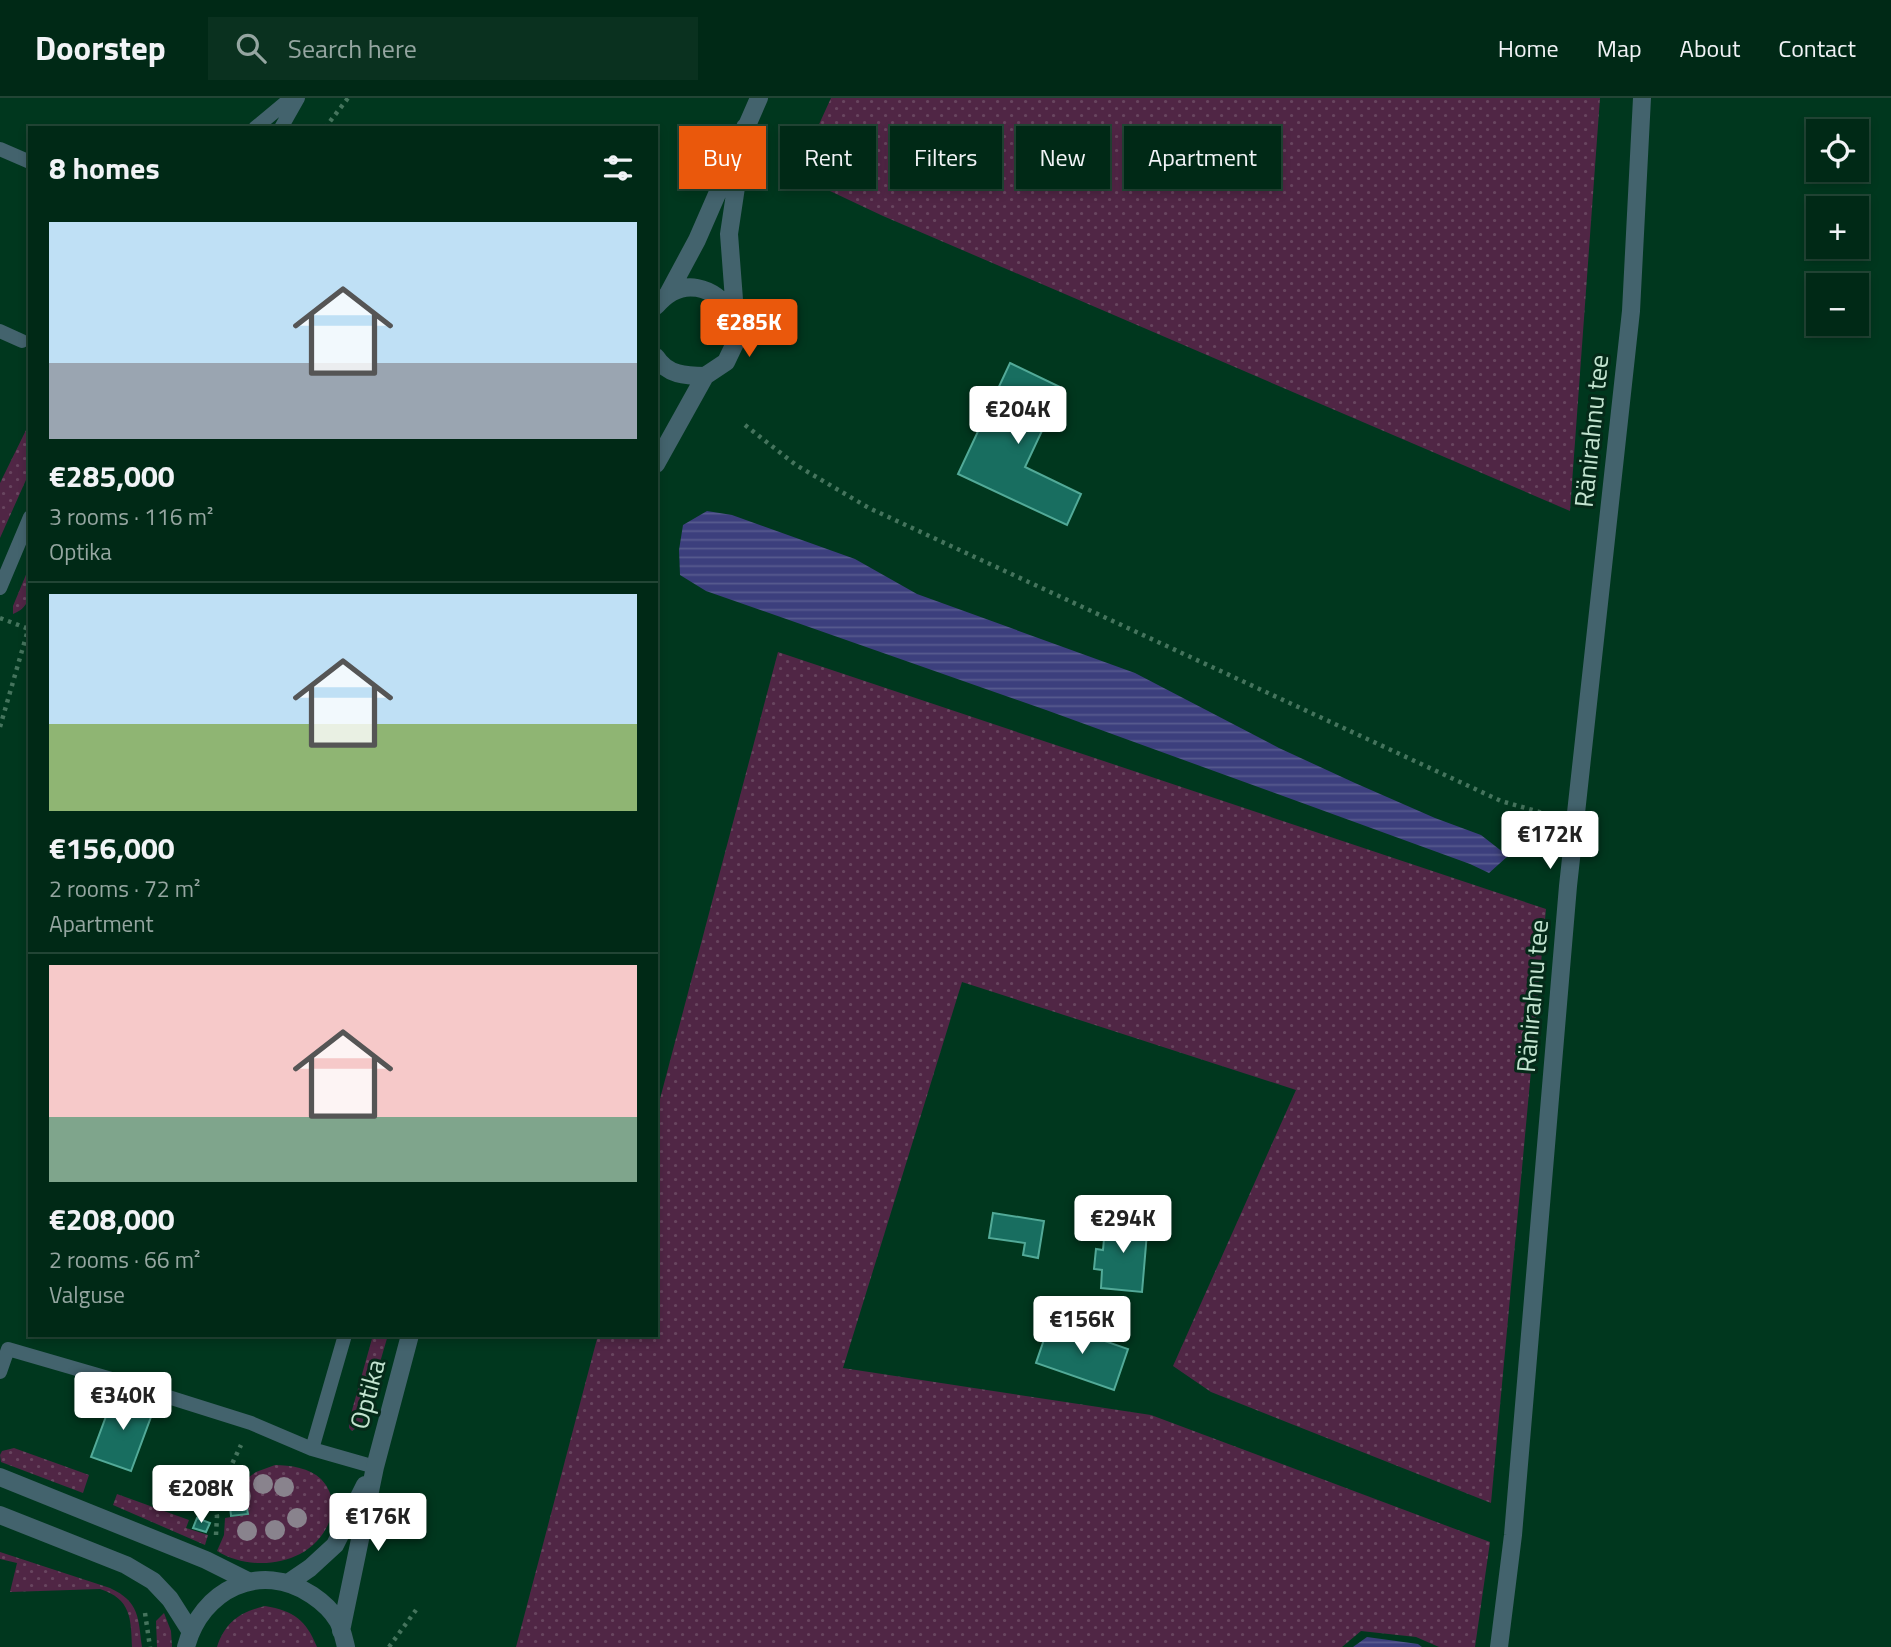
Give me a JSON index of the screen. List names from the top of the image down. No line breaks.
{"streets":{"street":["Ränirahnu tee","Optika"]},"page":{"header":"Doorstep","search":"Search here","nav":["Home","Map","About","Contact"],"map_buttons":["+","−"],"chip":["Buy","Rent","Filters","New","Apartment"],"heading":"8 homes","list":[{"name":"€285,000","note":"3 rooms · 116 m² · Optika"},{"name":"€156,000","note":"2 rooms · 72 m² · Apartment"},{"name":"€208,000","note":"2 rooms · 66 m² · Valguse"}],"price":["€285K","€204K","€172K","€294K","€156K","€340K","€208K","€176K"]}}
